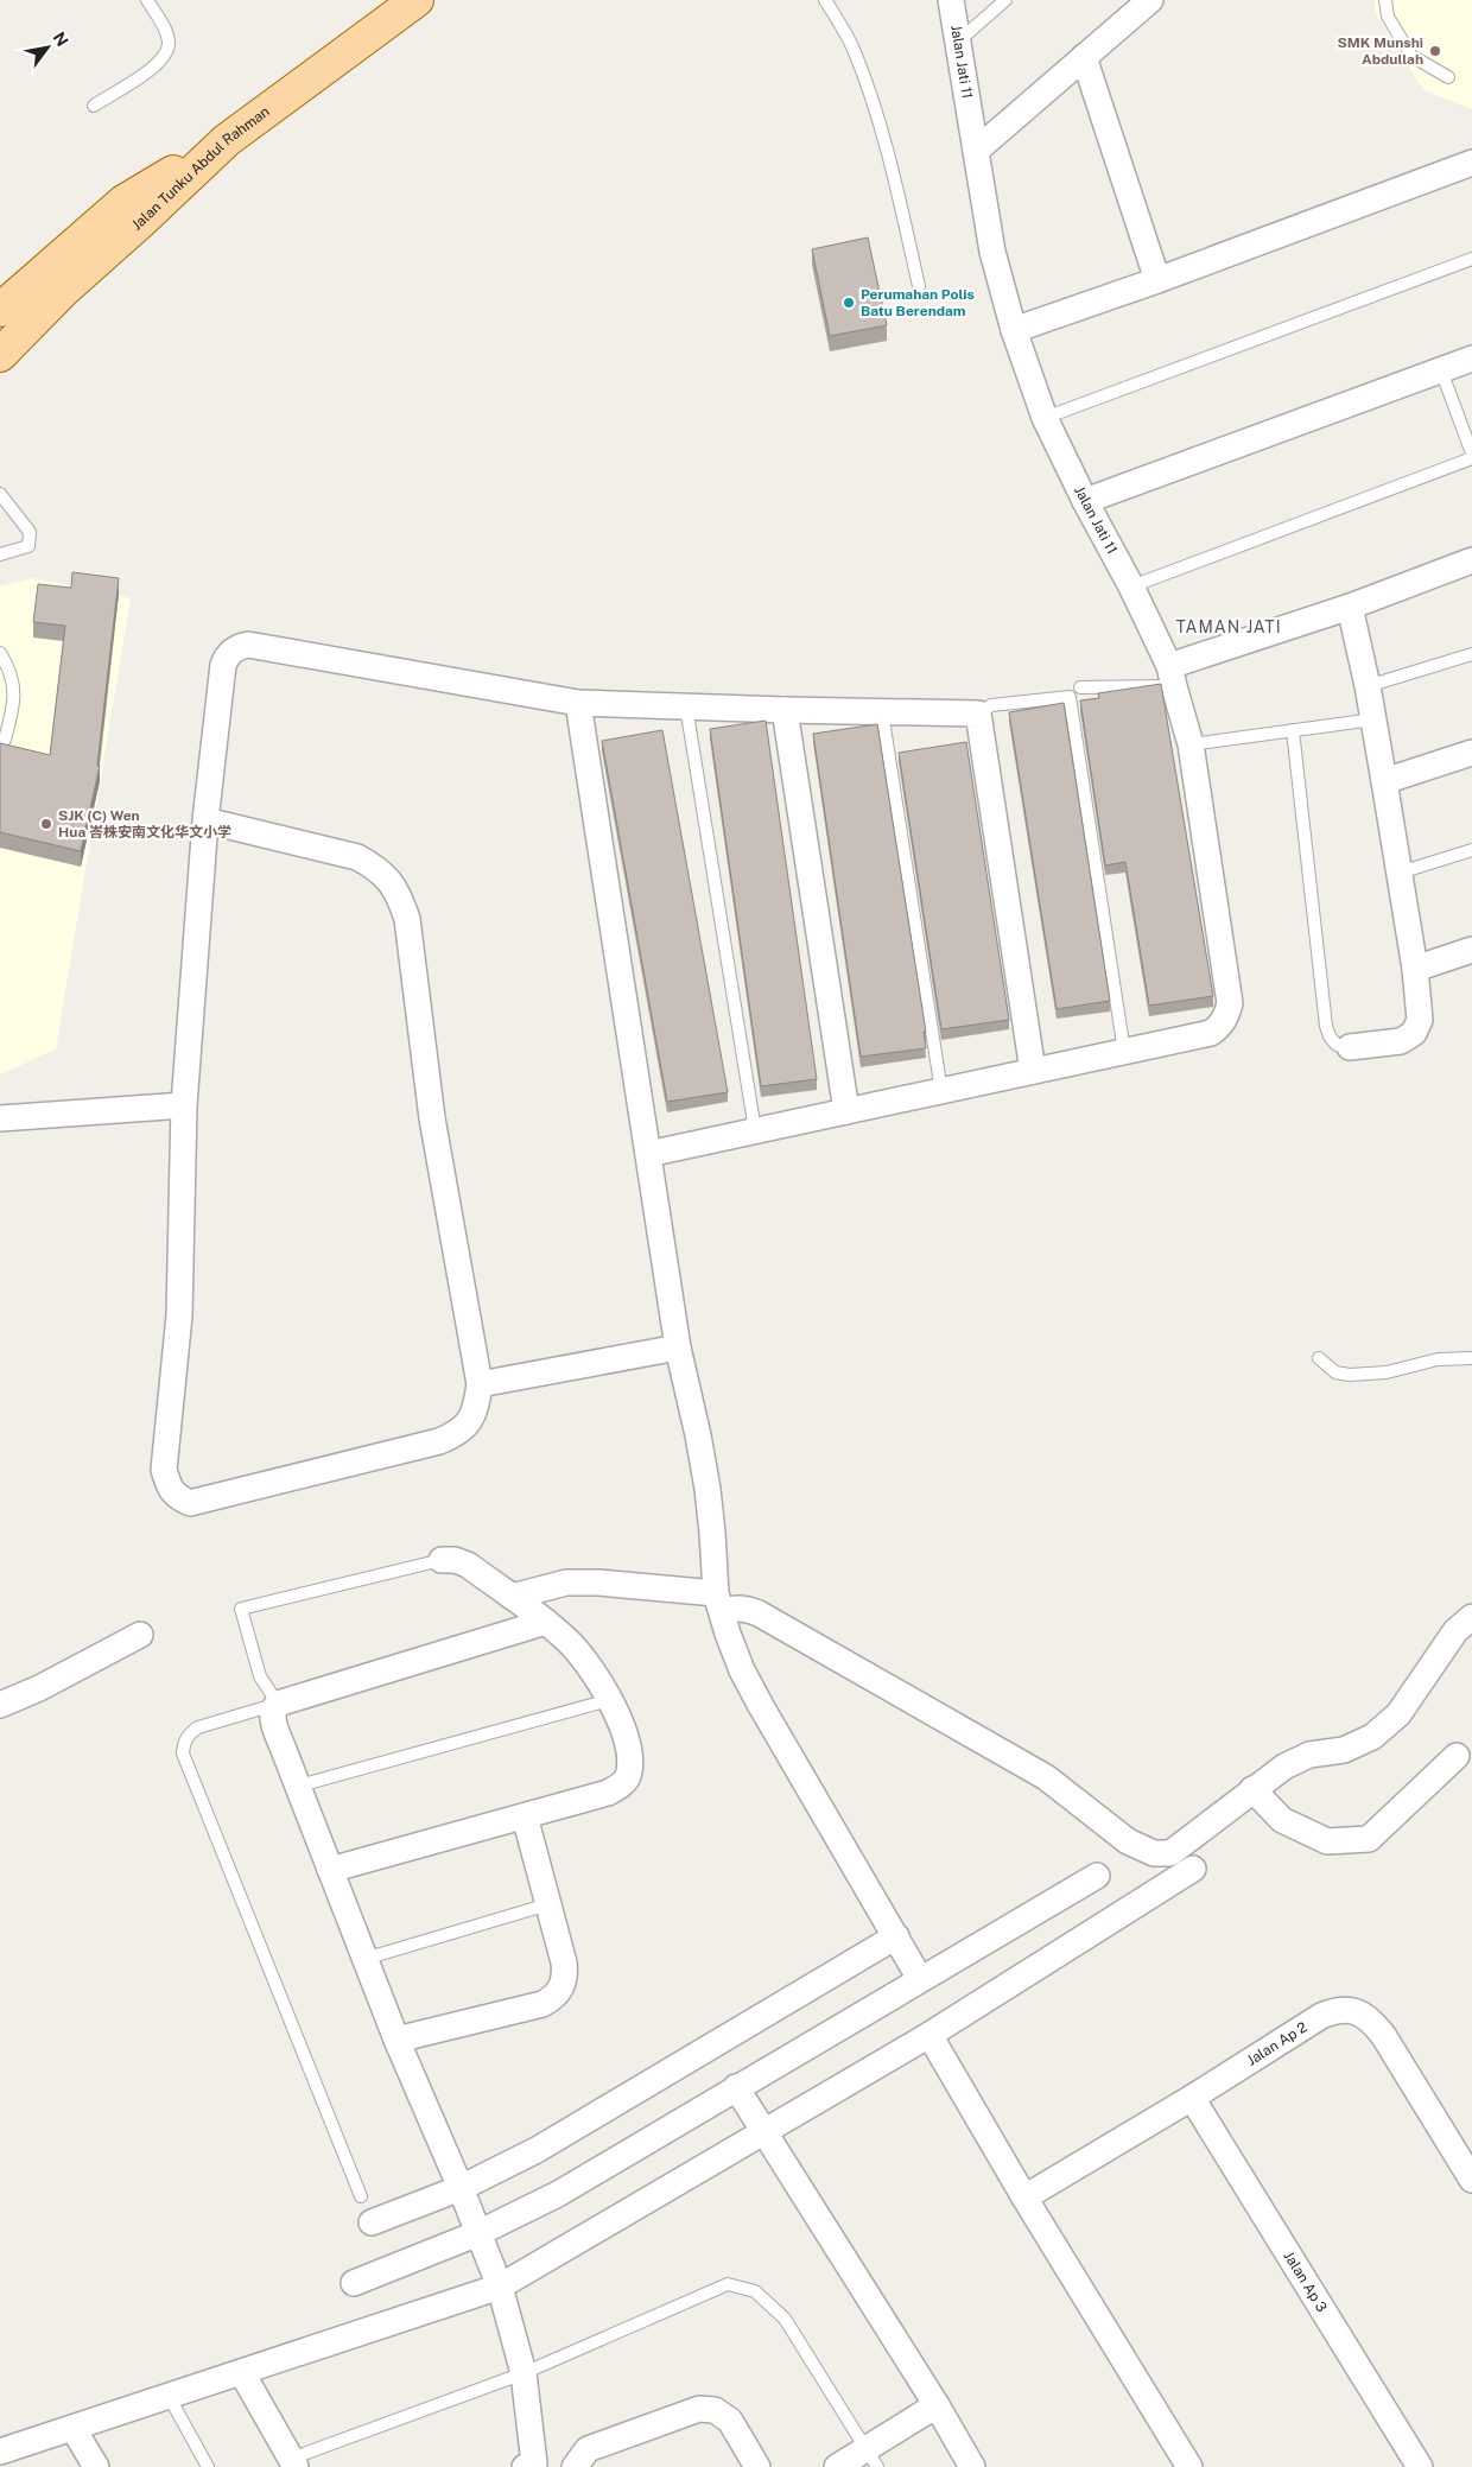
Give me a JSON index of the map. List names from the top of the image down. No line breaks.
{"streets":{"main road":["Jalan Tunku Abdul Rahman"],"street":["Jalan Jati 11","Jalan Ap 2","Jalan Ap 3"]},"crossings":[["Jalan Ap 2","Jalan Ap 3"]],"districts":["TAMAN JATI"],"places":["SMK Munshi Abdullah","Perumahan Polis Batu Berendam","SJK (C) Wen Hua 峇株安南文化华文小学"],"north":"top right"}
